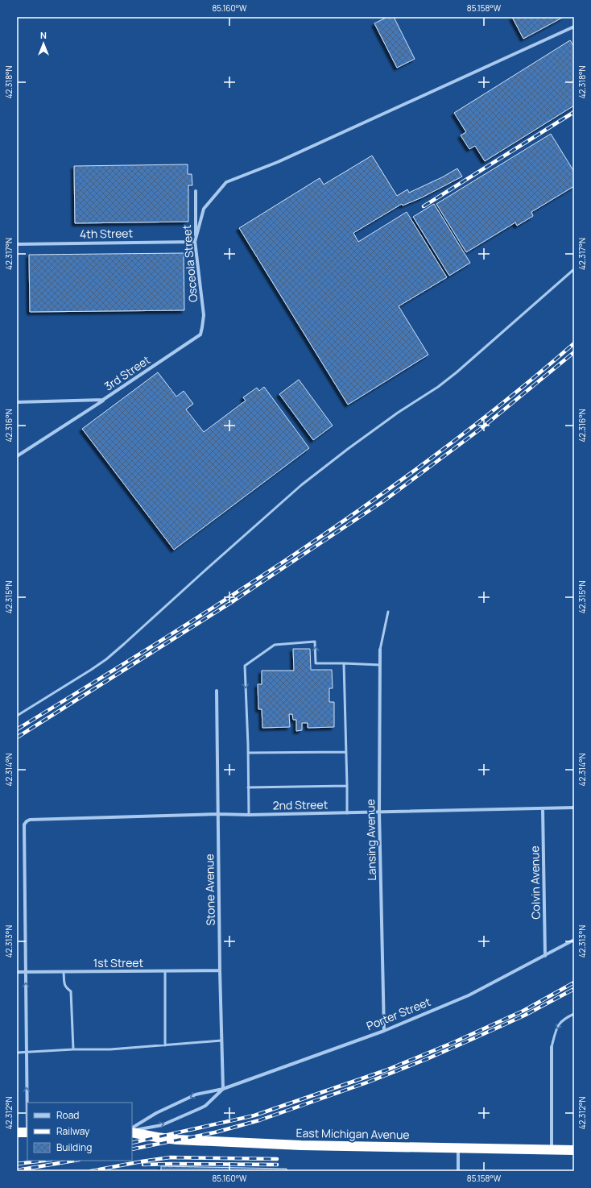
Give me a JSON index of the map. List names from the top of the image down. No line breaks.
{"streets":{"highway":["East Michigan Avenue"],"street":["4th Street","Osceola Street","3rd Street","2nd Street","Lansing Avenue","Colvin Avenue","Stone Avenue","1st Street","Porter Street"]},"crossings":[["4th Street","Osceola Street"],["Osceola Street","3rd Street"],["2nd Street","Lansing Avenue"],["2nd Street","Colvin Avenue"],["2nd Street","Stone Avenue"],["2nd Street","1st Street"],["Lansing Avenue","Porter Street"],["Colvin Avenue","Porter Street"],["Stone Avenue","1st Street"],["Stone Avenue","Porter Street"]],"legend":["Road","Railway","Building"],"north":"top","coordinates":["85.160°W","85.158°W","42.318°N","42.317°N","42.316°N","42.315°N","42.314°N","42.313°N","42.312°N"]}
